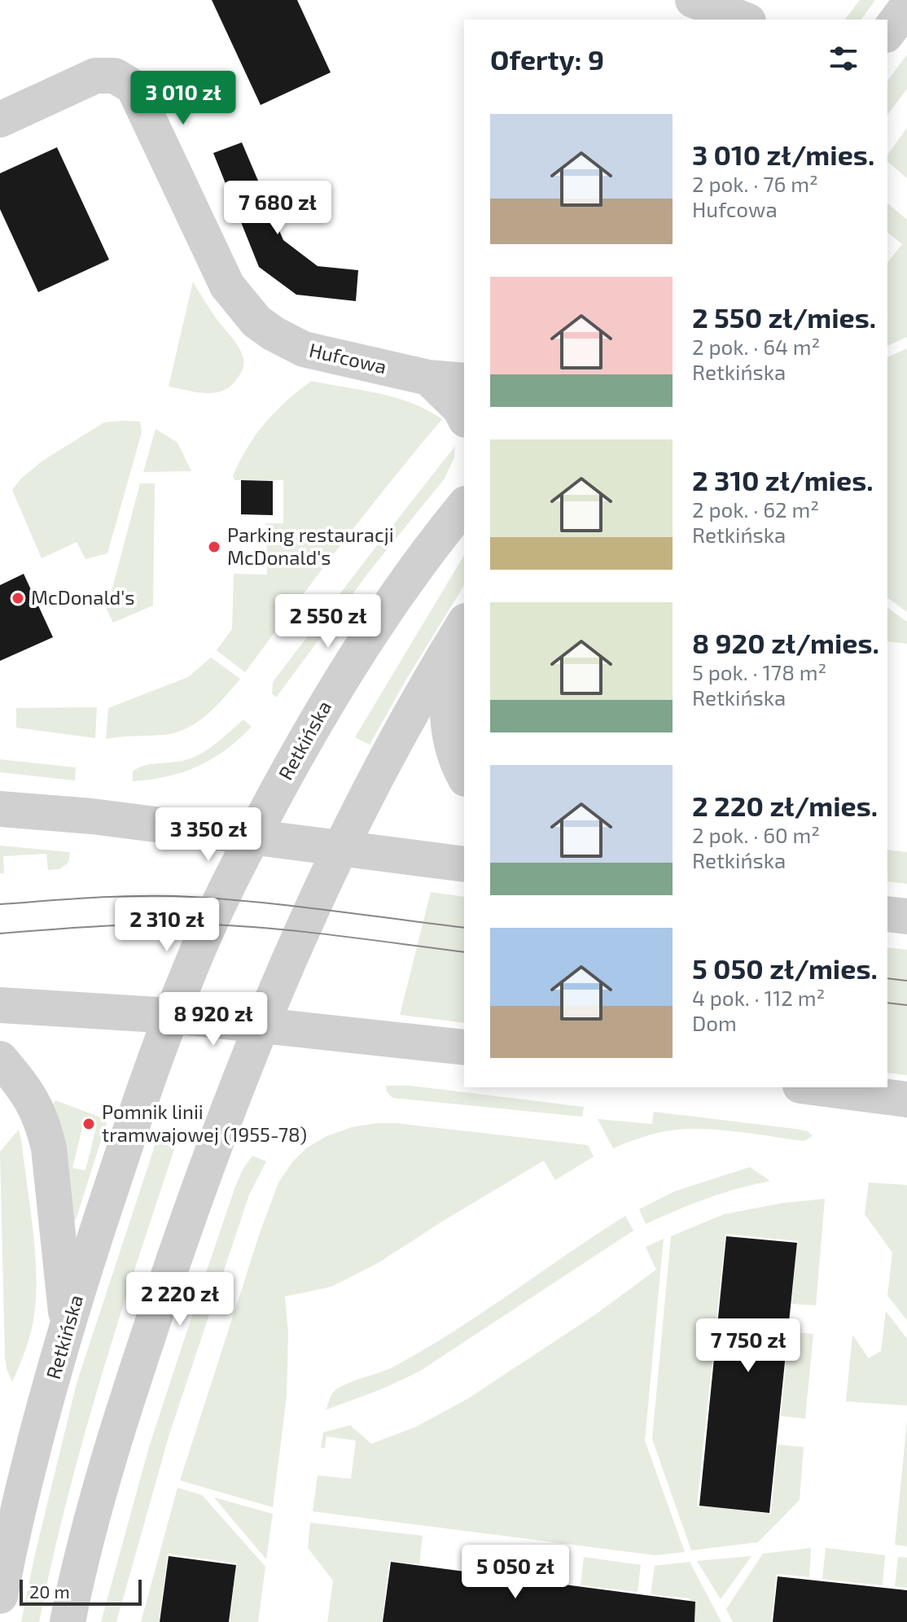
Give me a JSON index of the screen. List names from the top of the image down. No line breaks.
{"streets":{"street":["Hufcowa","Retkińska"]},"places":["Parking restauracji McDonald's","McDonald's","Pomnik linii tramwajowej (1955-78)"],"scale_bar":"20 m","page":{"heading":"Oferty: 9","price":["3 010 zł","7 680 zł","2 550 zł","3 350 zł","2 310 zł","8 920 zł","2 220 zł","7 750 zł","5 050 zł"],"list":[{"name":"3 010 zł/mies.","note":"2 pok. · 76 m² · Hufcowa"},{"name":"2 550 zł/mies.","note":"2 pok. · 64 m² · Retkińska"},{"name":"2 310 zł/mies.","note":"2 pok. · 62 m² · Retkińska"},{"name":"8 920 zł/mies.","note":"5 pok. · 178 m² · Retkińska"},{"name":"2 220 zł/mies.","note":"2 pok. · 60 m² · Retkińska"},{"name":"5 050 zł/mies.","note":"4 pok. · 112 m² · Dom"}],"scale":"20 m"}}
